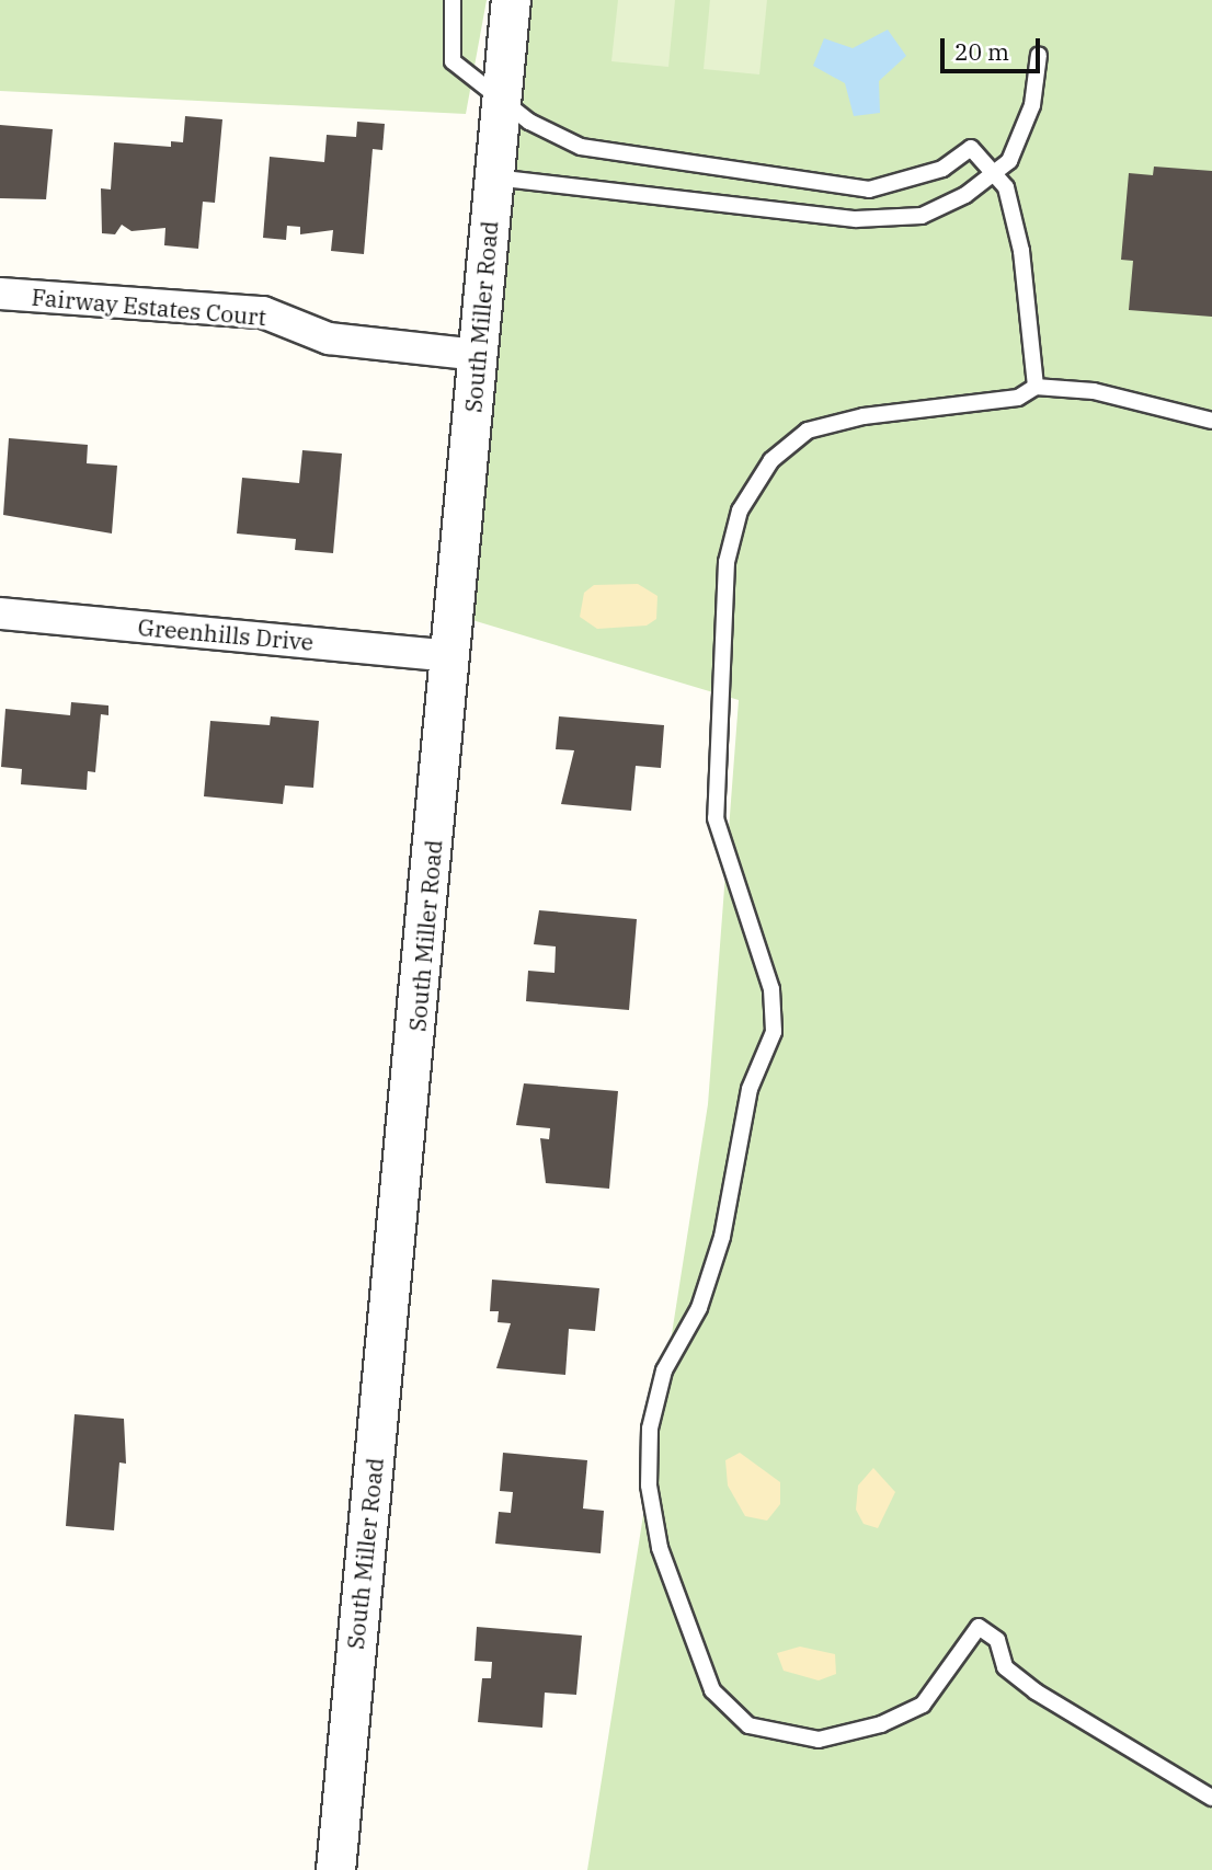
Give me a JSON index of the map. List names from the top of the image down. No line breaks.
{"streets":{"street":["Fairway Estates Court","South Miller Road","Greenhills Drive"]},"crossings":[["Fairway Estates Court","South Miller Road"],["South Miller Road","Greenhills Drive"]],"scale_bar":"20 m"}
